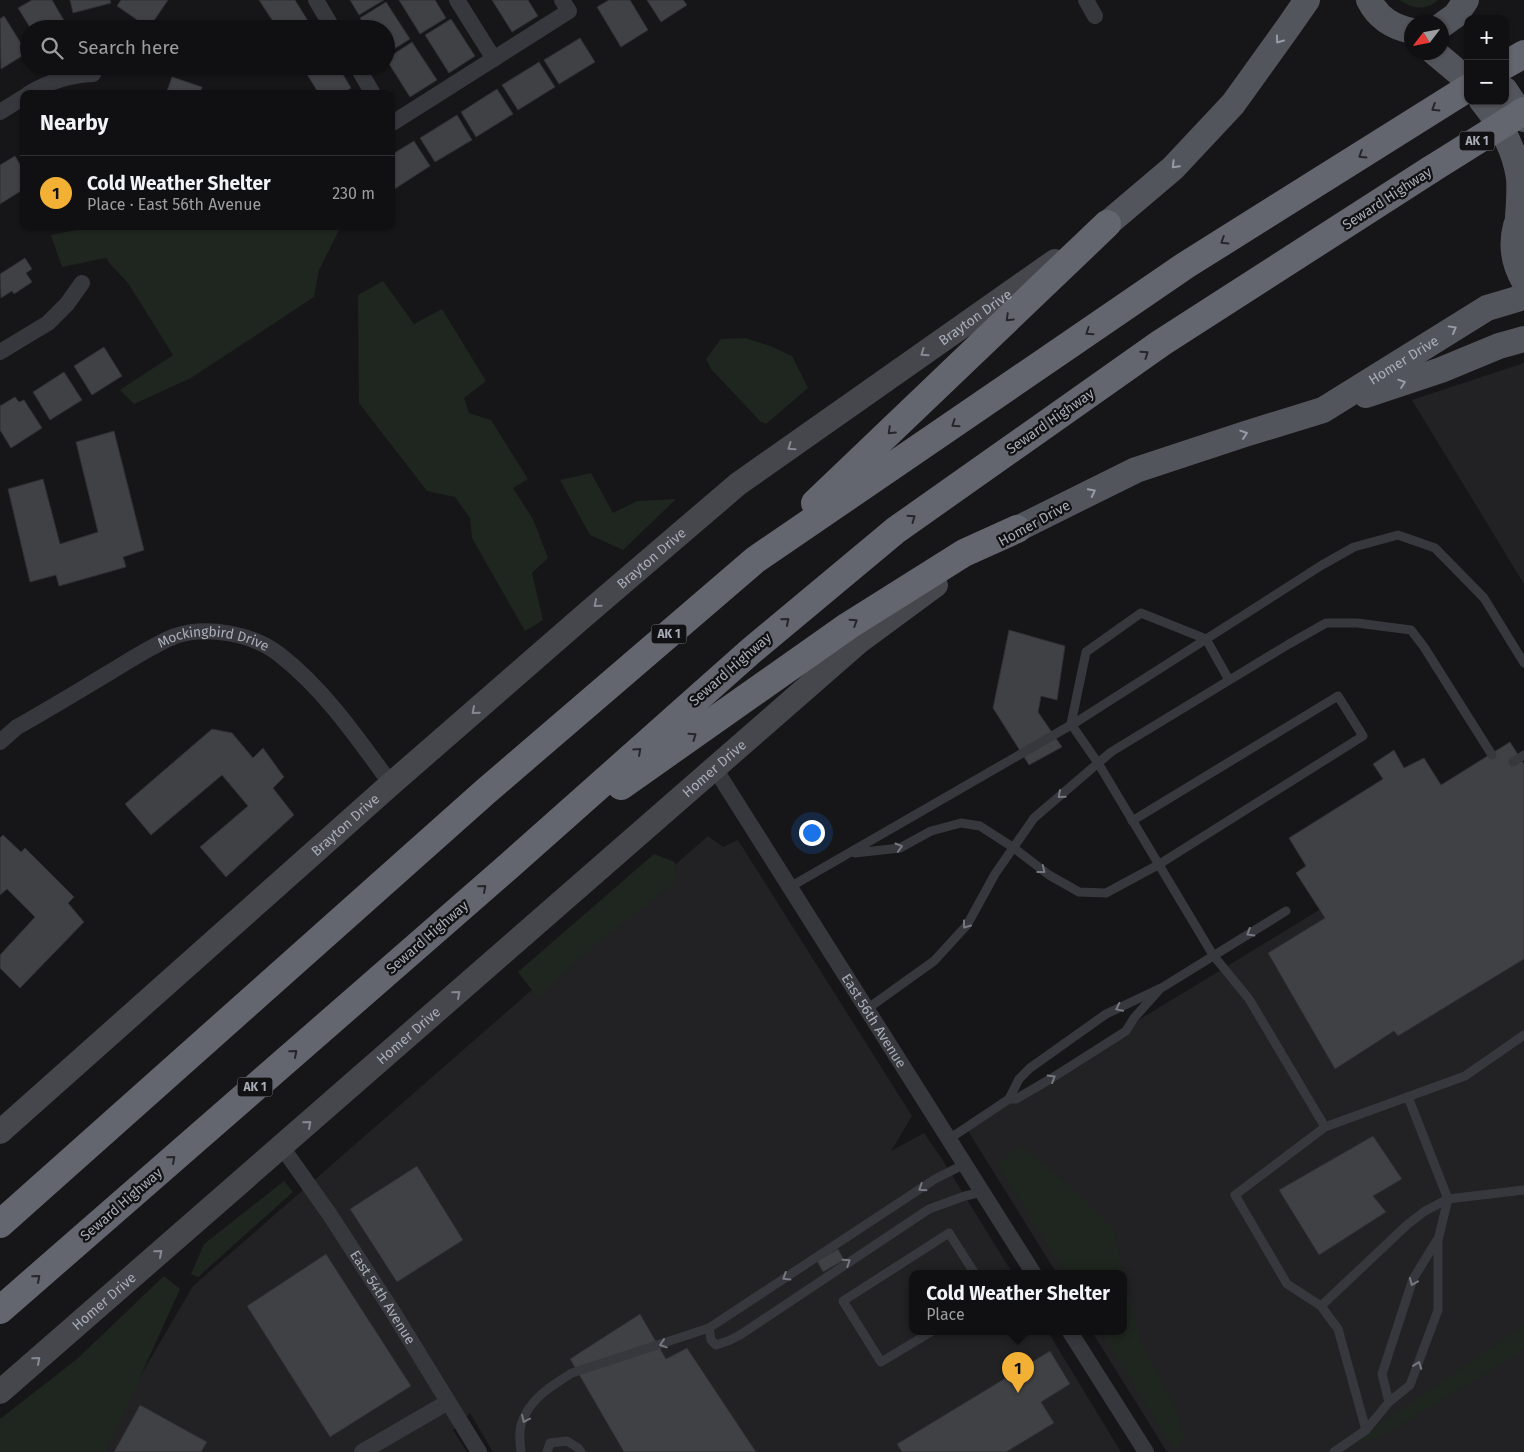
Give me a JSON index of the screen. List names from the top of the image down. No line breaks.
{"streets":{"highway":["AK 1","Seward Highway"],"main road":["Brayton Drive","Homer Drive"],"street":["Mockingbird Drive","East 56th Avenue","East 54th Avenue"]},"crossings":[["Brayton Drive","Mockingbird Drive"],["Homer Drive","East 56th Avenue"],["Homer Drive","East 54th Avenue"]],"one_way":["Brayton Drive","Homer Drive"],"north":"bottom left","page":{"map_buttons":["+","−"],"search":"Search here","heading":"Nearby","list":[{"mark":"1","name":"Cold Weather Shelter","note":"Place · East 56th Avenue","value":"230 m"}],"popup":["Cold Weather Shelter","Place"],"pins":"1"}}
